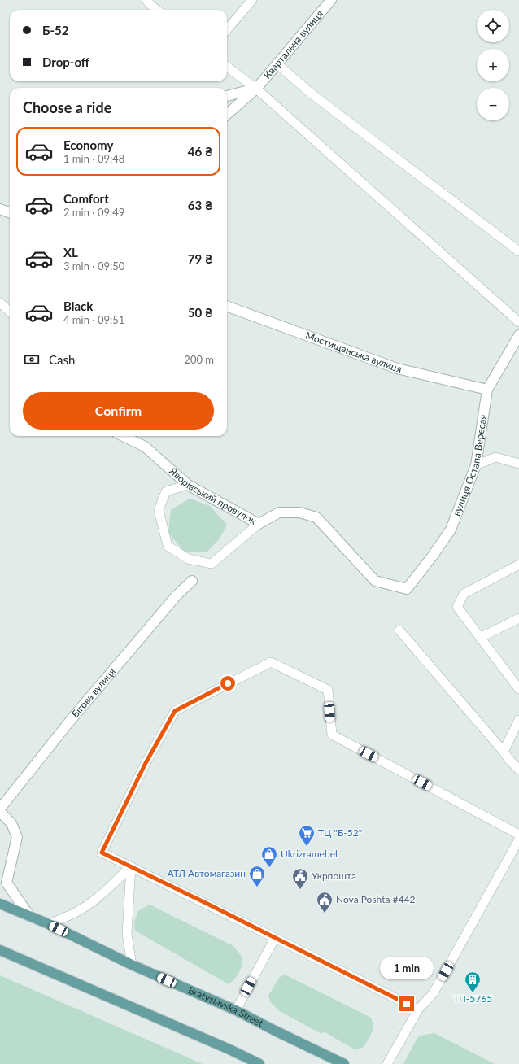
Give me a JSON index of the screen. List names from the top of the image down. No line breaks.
{"streets":{"main road":["Bratyslavska Street"],"street":["Квартальна вулиця","Мостищанська вулиця","вулиця Остапа Вересая","Яворівський провулок","Бігова вулиця"]},"crossings":[["Мостищанська вулиця","вулиця Остапа Вересая"],["вулиця Остапа Вересая","Яворівський провулок"]],"places":{"supermarket":["ТЦ \"Б-52\""],"shop":["Ukrizramebel","АТЛ Автомагазин"],"public building":["Укрпошта","Nova Poshta #442"],"building":["ТП-5765"]},"page":{"map_buttons":["+","−"],"banner":["Б-52","Drop-off"],"heading":"Choose a ride","list":[{"name":"Economy","note":"1 min · 09:48","value":"46 ₴"},{"name":"Comfort","note":"2 min · 09:49","value":"63 ₴"},{"name":"XL","note":"3 min · 09:50","value":"79 ₴"},{"name":"Black","note":"4 min · 09:51","value":"50 ₴"}],"pay":["Cash","200 m"],"buttons":"Confirm","bubble":"1 min"}}
